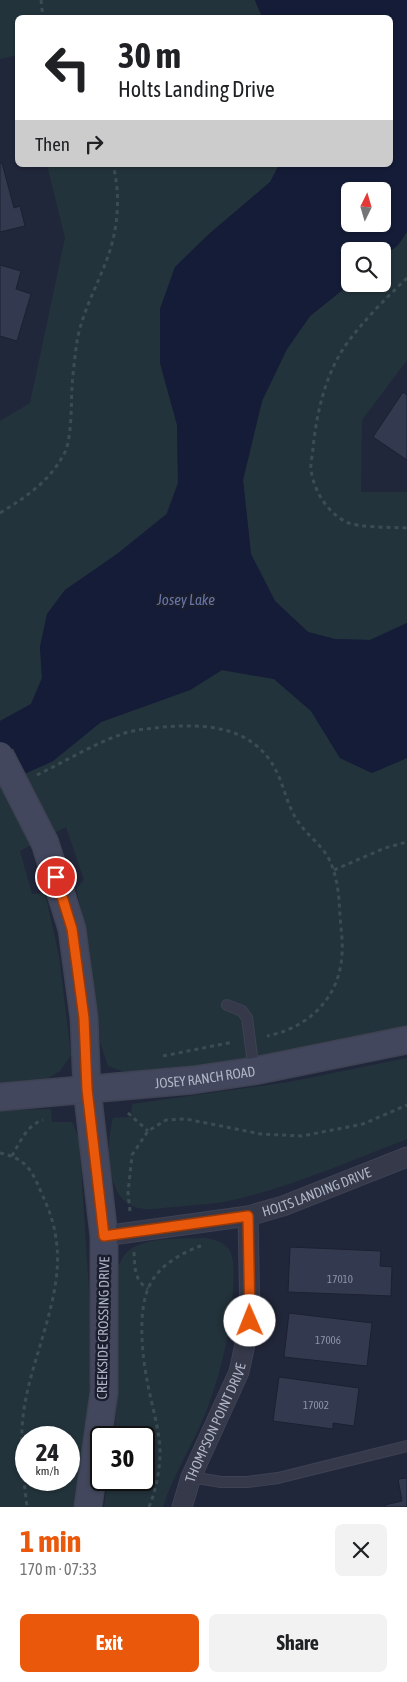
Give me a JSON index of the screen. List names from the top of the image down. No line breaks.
{"streets":{"street":["JOSEY RANCH ROAD","HOLTS LANDING DRIVE","CREEKSIDE CROSSING DRIVE","THOMPSON POINT DRIVE"]},"crossings":[["JOSEY RANCH ROAD","CREEKSIDE CROSSING DRIVE"],["HOLTS LANDING DRIVE","CREEKSIDE CROSSING DRIVE"],["HOLTS LANDING DRIVE","THOMPSON POINT DRIVE"]],"water":["Josey Lake"],"house_numbers":["17010","17006","17002"],"north":"top","page":{"turn":["30 m","Holts Landing Drive"],"then":"Then","speed":"24 km/h","limit":"30","heading":["1 min","170 m · 07:33"],"buttons":["Exit","Share"]}}
